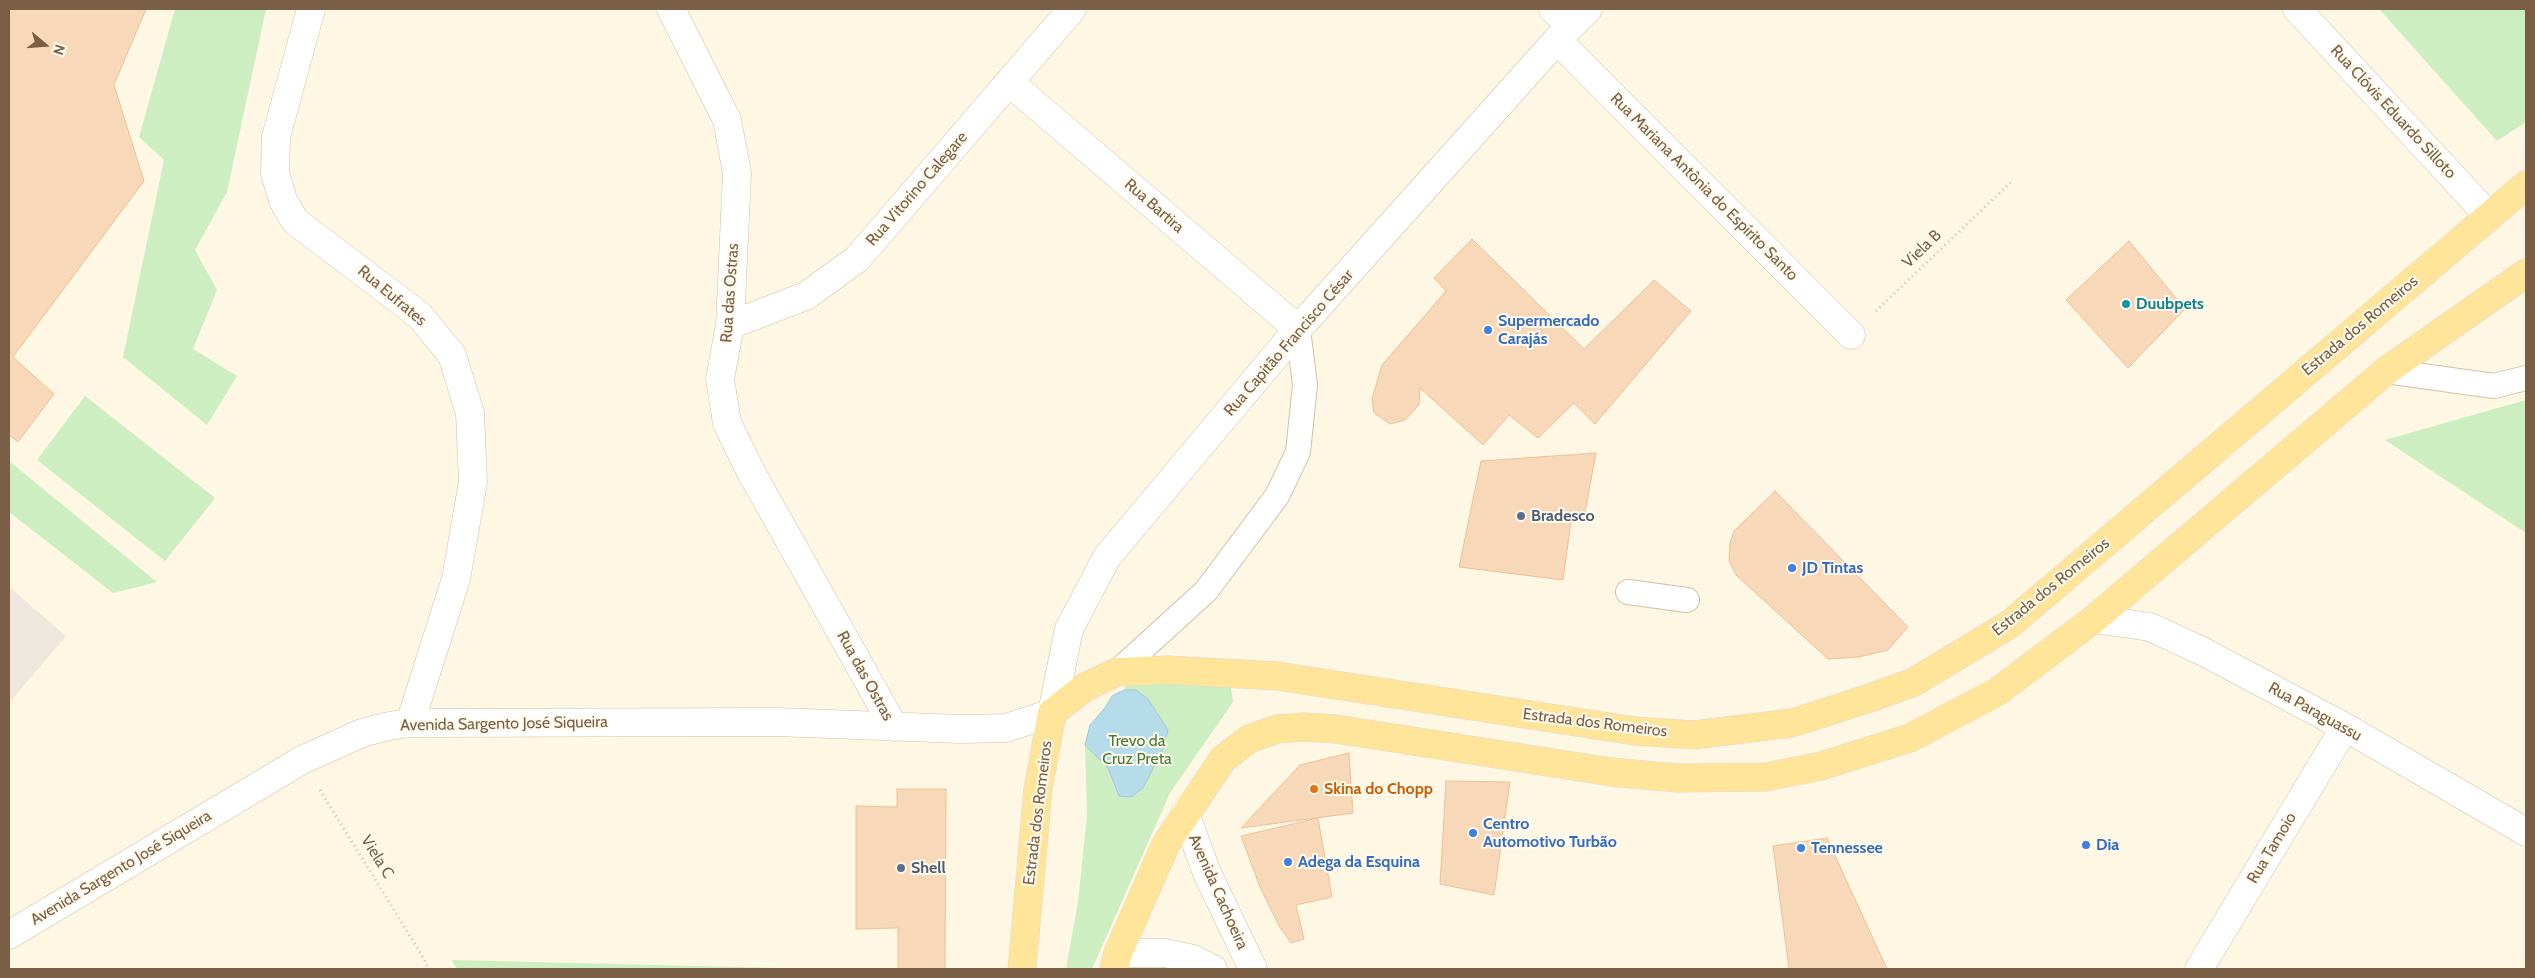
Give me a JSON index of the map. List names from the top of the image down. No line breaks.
{"streets":{"main road":["Estrada dos Romeiros"],"street":["Rua Clóvis Eduardo Silloto","Rua Mariana Antônia do Espírito Santo","Rua Vitorino Calegare","Rua Bartira","Rua das Ostras","Rua Eufrates","Rua Capitão Francisco César","Rua Paraguassu","Avenida Sargento José Siqueira","Rua Tamoio","Avenida Cachoeira"],"path":["Viela B","Viela C"]},"crossings":[["Rua Clóvis Eduardo Silloto","Estrada dos Romeiros"],["Rua Mariana Antônia do Espírito Santo","Viela B"],["Rua Mariana Antônia do Espírito Santo","Rua Capitão Francisco César"],["Rua Vitorino Calegare","Rua Bartira"],["Rua Vitorino Calegare","Rua das Ostras"],["Rua Bartira","Rua Capitão Francisco César"],["Rua das Ostras","Avenida Sargento José Siqueira"],["Rua Eufrates","Avenida Sargento José Siqueira"],["Estrada dos Romeiros","Rua Capitão Francisco César"],["Estrada dos Romeiros","Avenida Sargento José Siqueira"],["Rua Capitão Francisco César","Avenida Sargento José Siqueira"],["Rua Paraguassu","Rua Tamoio"],["Avenida Sargento José Siqueira","Viela C"]],"parks":["Trevo da Cruz Preta"],"places":["Duubpets","Supermercado Carajás","Bradesco","JD Tintas","Skina do Chopp","Centro Automotivo Turbão","Dia","Tennessee","Adega da Esquina","Shell"],"north":"right"}
